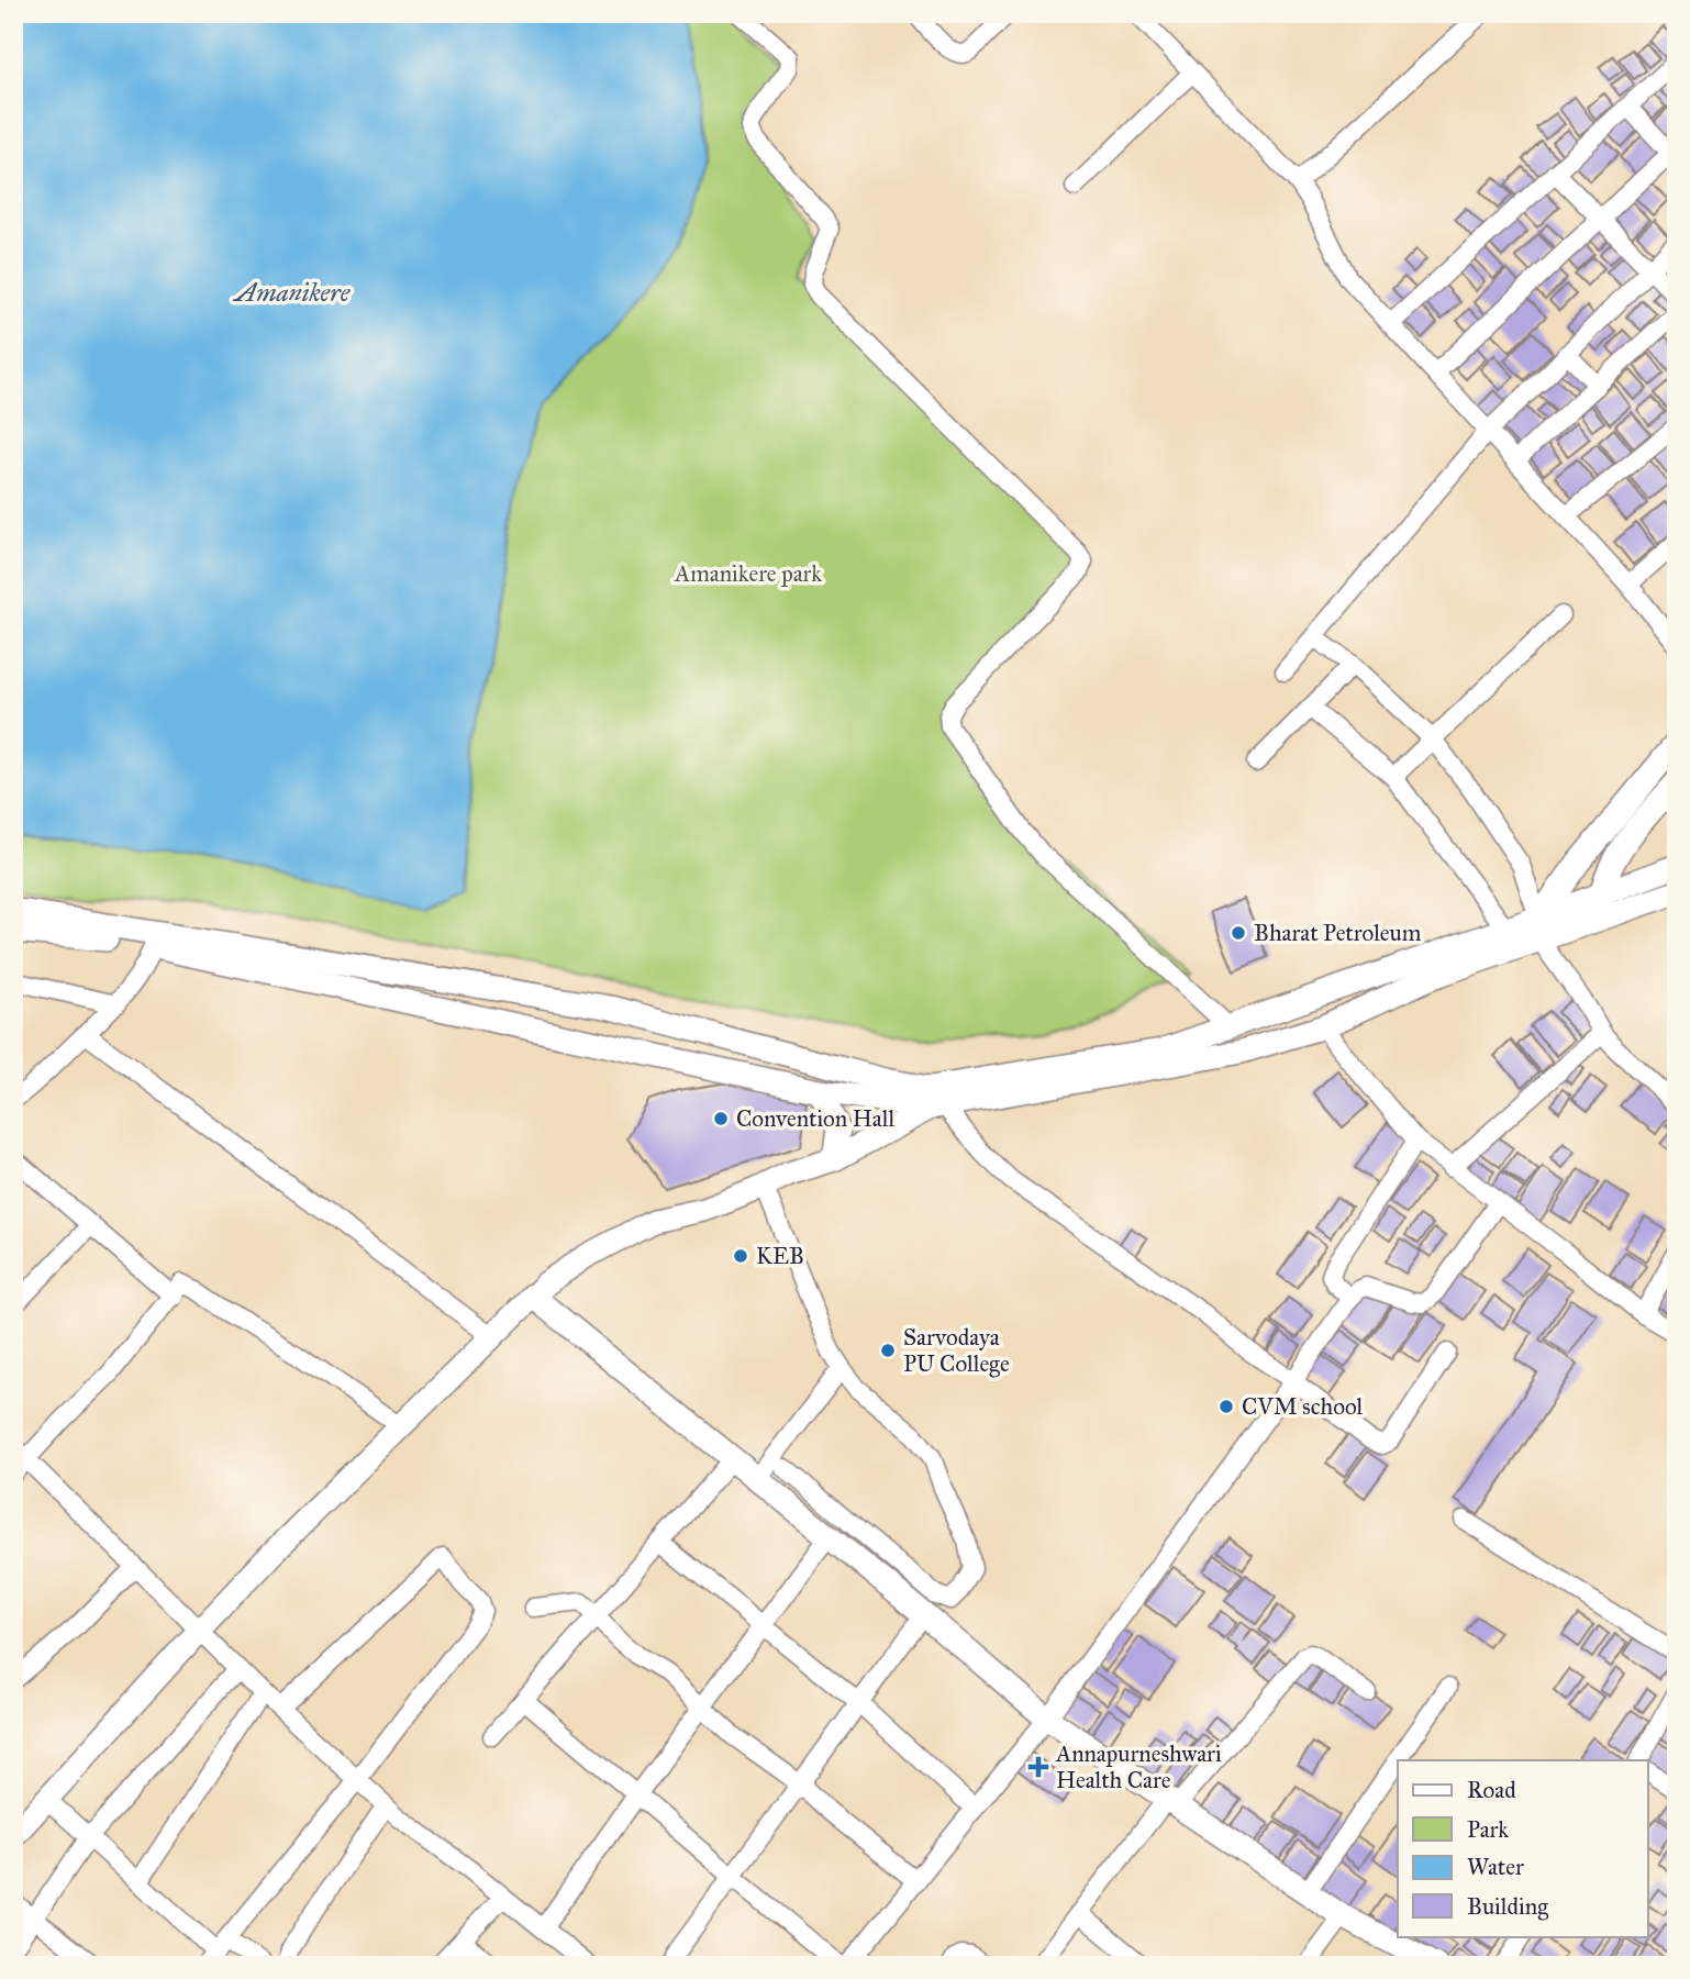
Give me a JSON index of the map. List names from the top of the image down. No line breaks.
{"water":["Amanikere"],"parks":["Amanikere park"],"places":{"other":["Bharat Petroleum","Convention Hall","KEB","Sarvodaya PU College","CVM school"],"health":["Annapurneshwari Health Care"]},"legend":["Road","Park","Water","Building"]}
